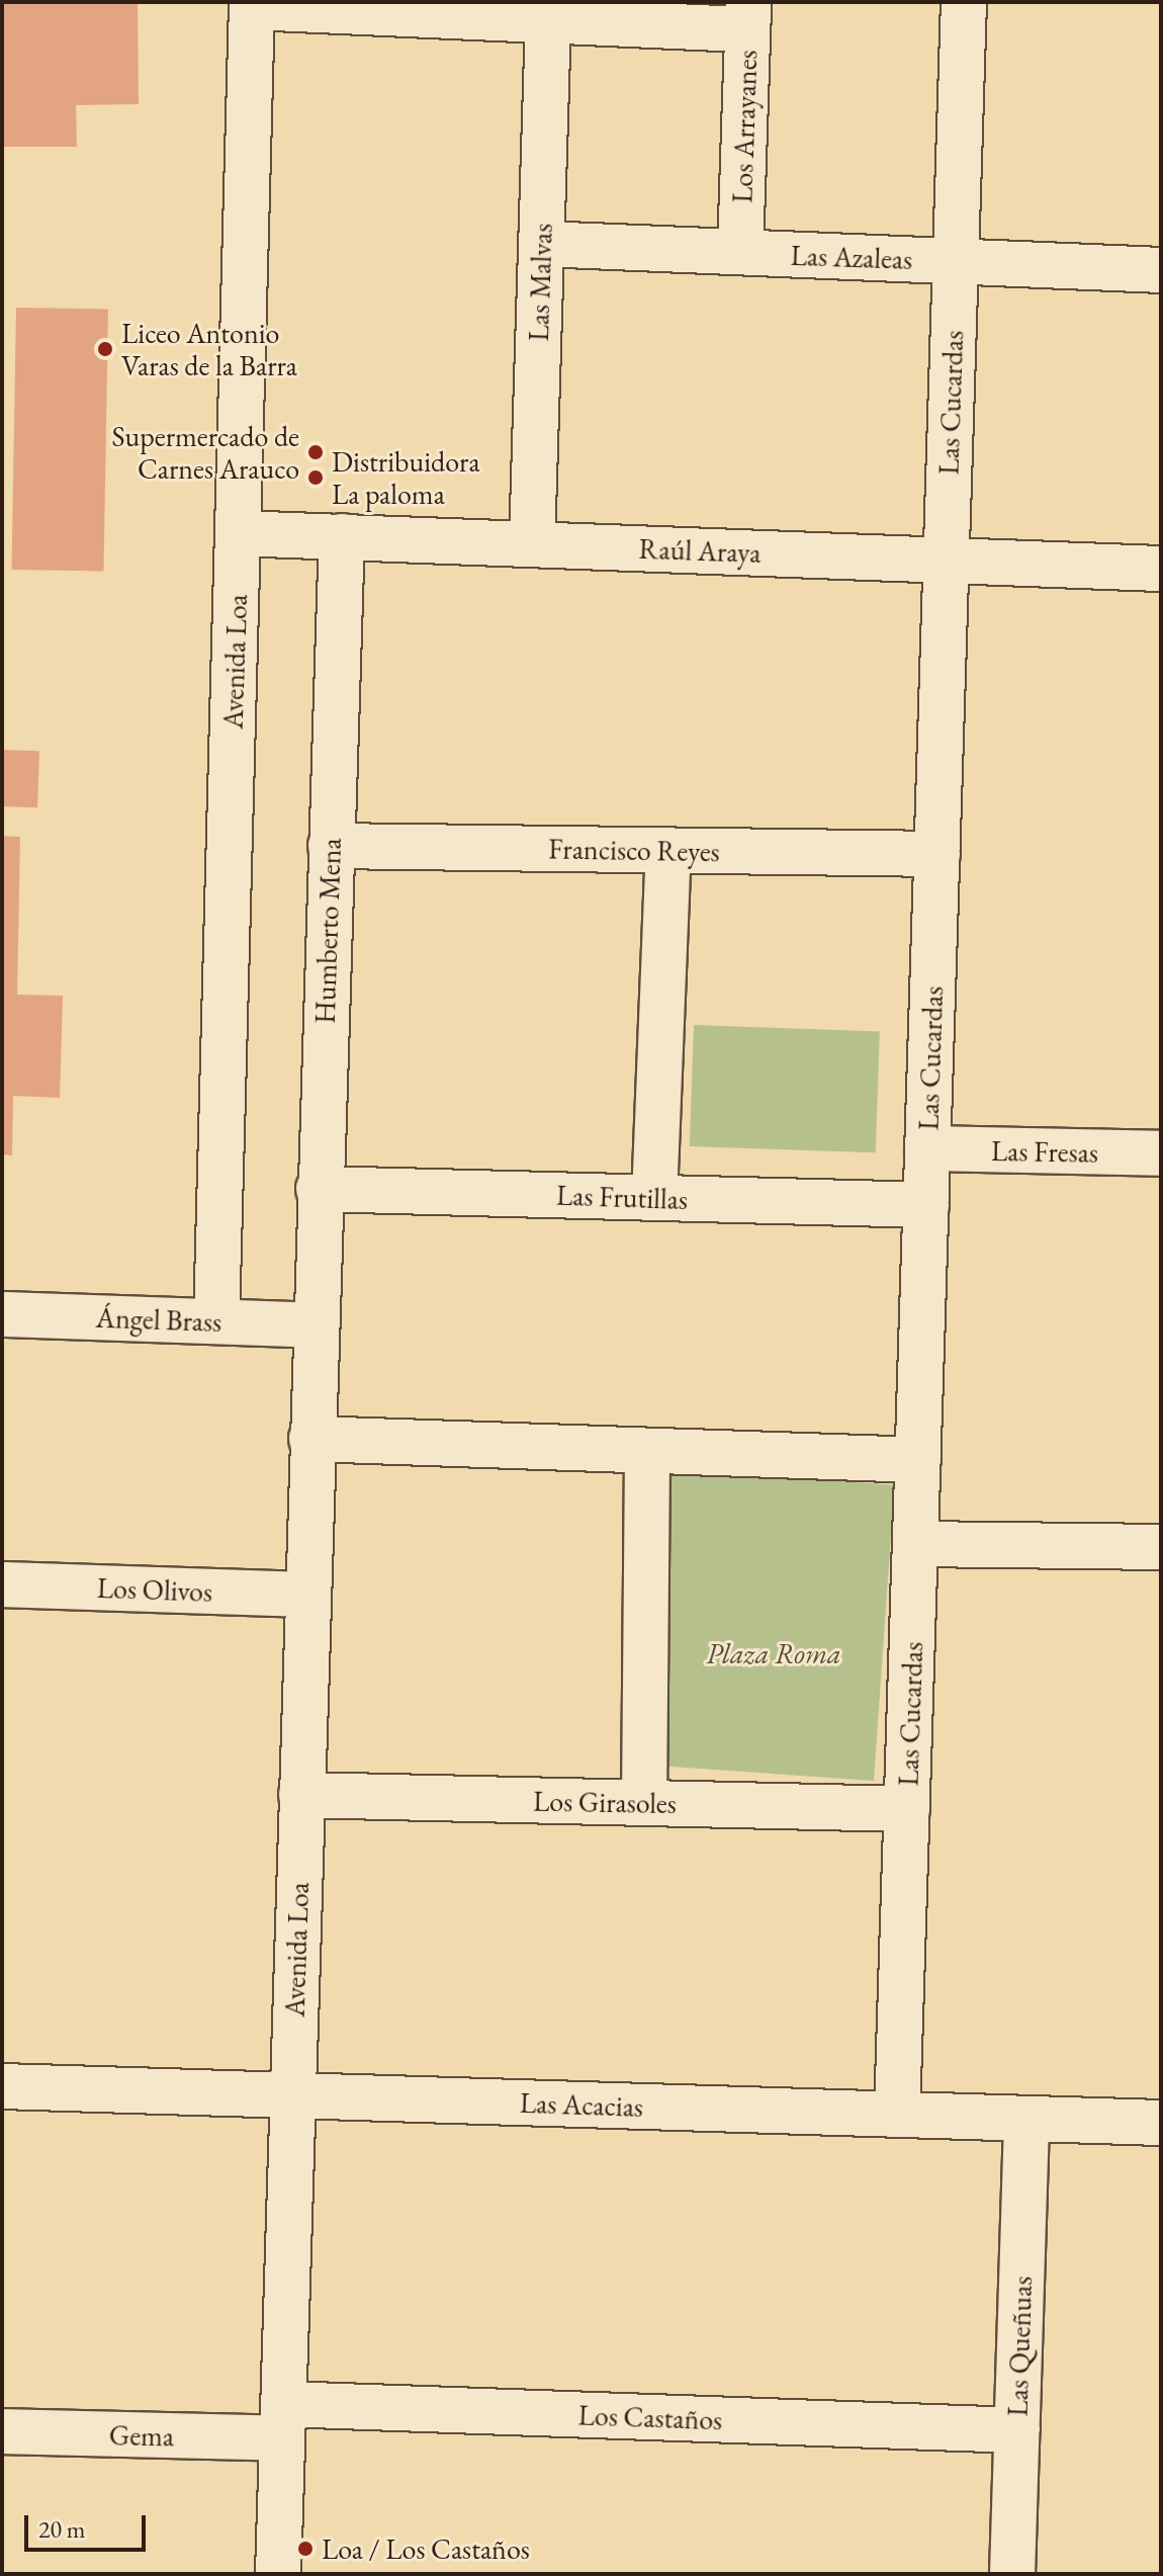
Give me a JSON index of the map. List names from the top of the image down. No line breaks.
{"streets":{"street":["Los Arrayanes","Las Azaleas","Las Malvas","Las Cucardas","Raúl Araya","Avenida Loa","Francisco Reyes","Humberto Mena","Las Fresas","Las Frutillas","Ángel Brass","Los Olivos","Los Girasoles","Las Acacias","Las Queñuas","Los Castaños","Gema"]},"crossings":[["Los Arrayanes","Las Azaleas"],["Las Azaleas","Las Malvas"],["Las Azaleas","Las Cucardas"],["Las Malvas","Raúl Araya"],["Las Cucardas","Raúl Araya"],["Las Cucardas","Francisco Reyes"],["Las Cucardas","Las Fresas"],["Las Cucardas","Las Frutillas"],["Las Cucardas","Los Girasoles"],["Las Cucardas","Las Acacias"],["Raúl Araya","Avenida Loa"],["Raúl Araya","Humberto Mena"],["Avenida Loa","Humberto Mena"],["Avenida Loa","Ángel Brass"],["Avenida Loa","Los Olivos"],["Avenida Loa","Los Girasoles"],["Avenida Loa","Las Acacias"],["Avenida Loa","Los Castaños"],["Avenida Loa","Gema"],["Francisco Reyes","Humberto Mena"],["Humberto Mena","Las Frutillas"],["Humberto Mena","Ángel Brass"],["Las Acacias","Las Queñuas"],["Las Queñuas","Los Castaños"],["Los Castaños","Gema"]],"parks":["Plaza Roma"],"places":["Liceo Antonio Varas de la Barra","Supermercado de Carnes Arauco","Distribuidora La paloma","Loa / Los Castaños"],"scale_bar":"20 m"}
